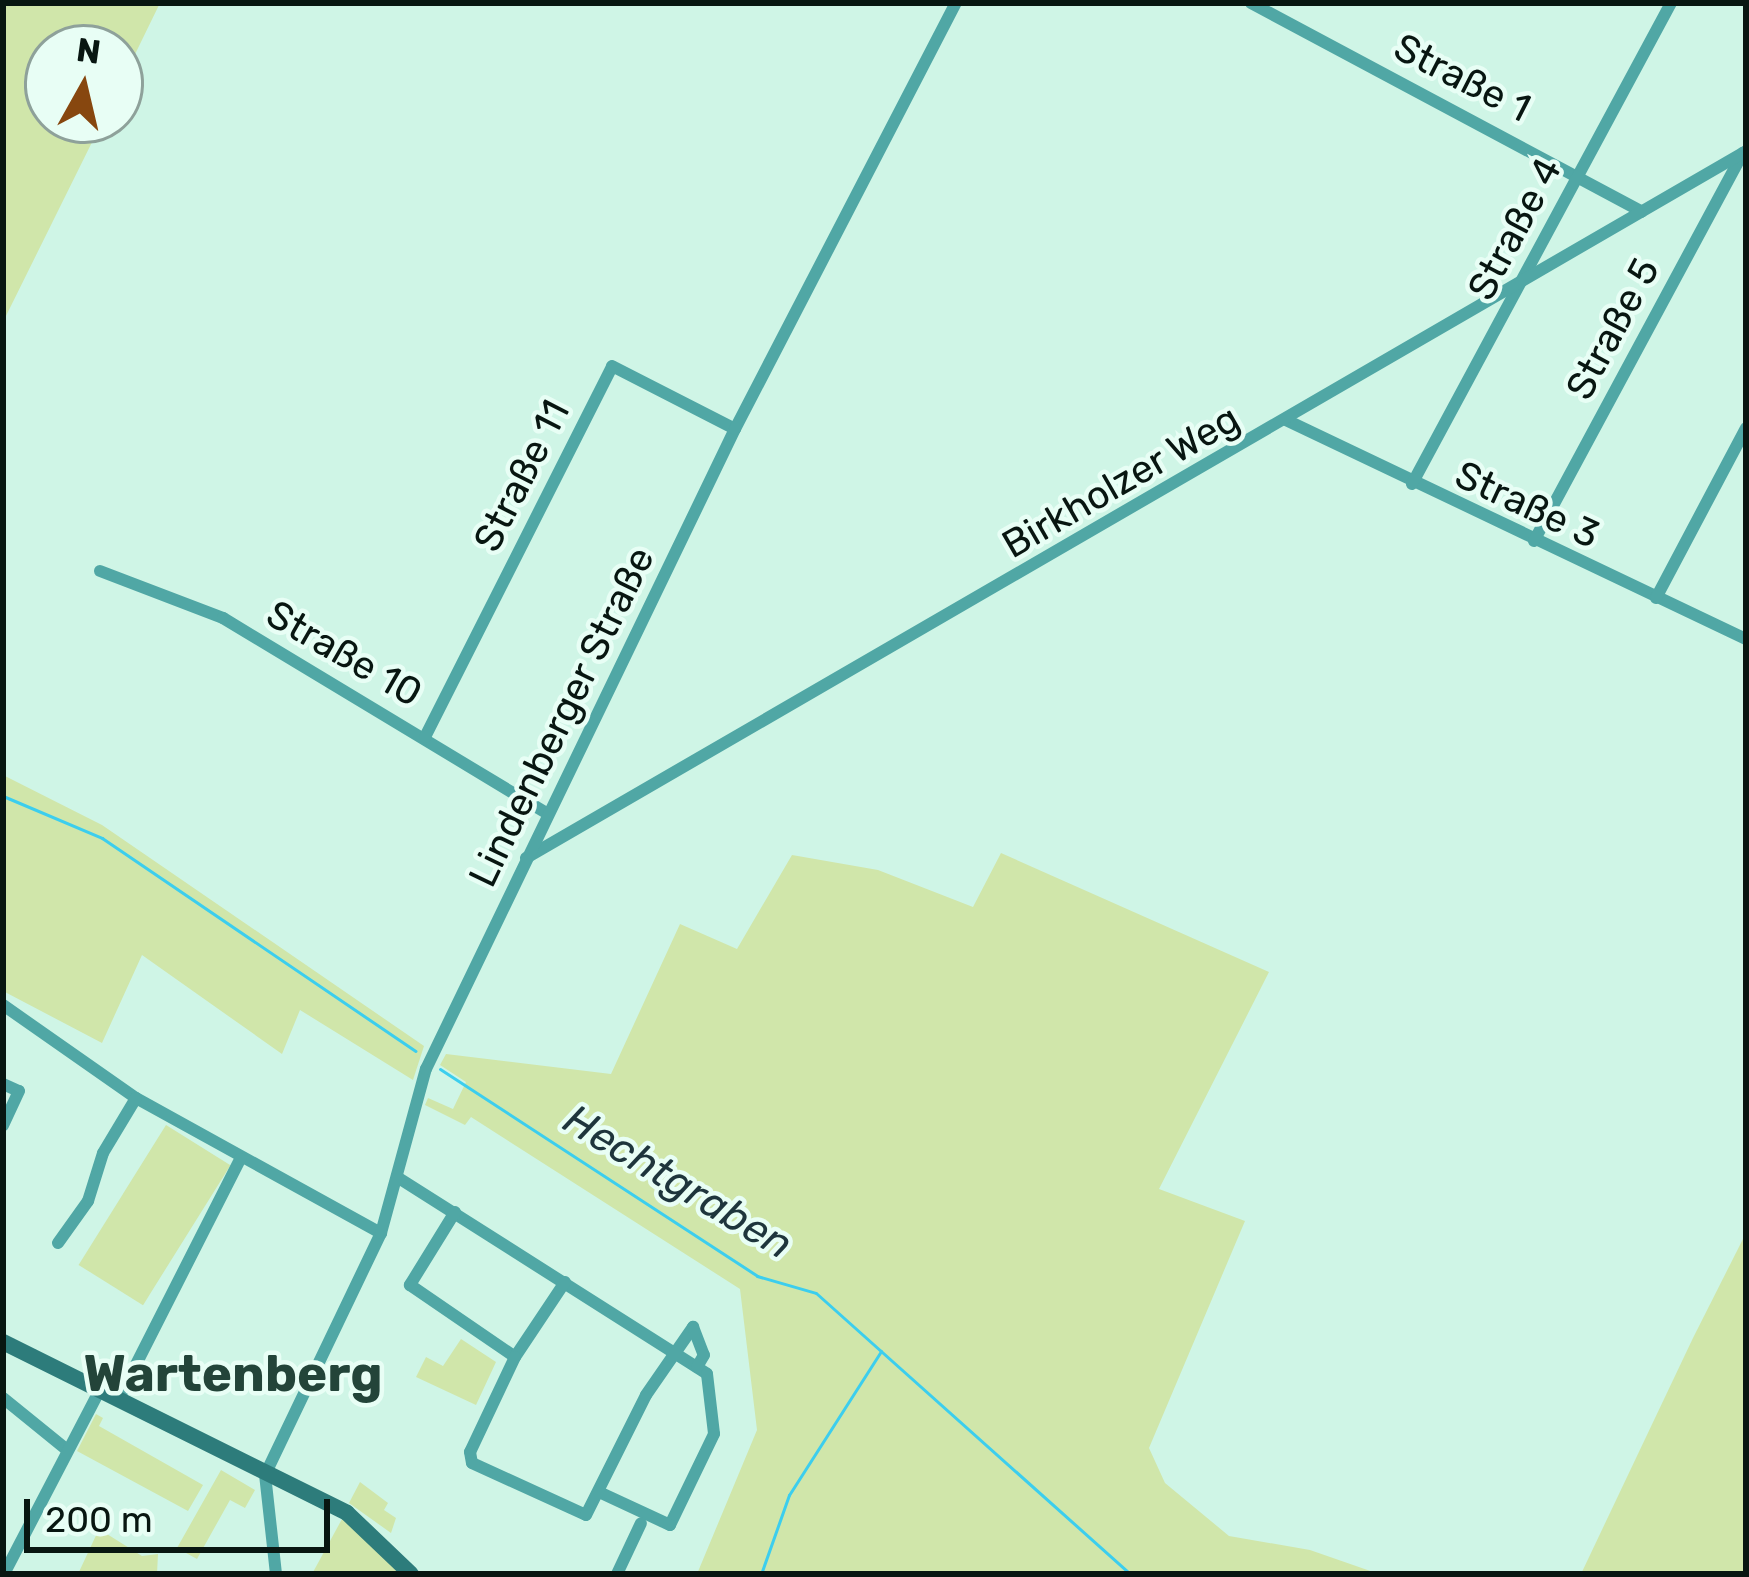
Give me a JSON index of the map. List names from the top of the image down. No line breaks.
{"streets":{"street":["Straße 1","Straße 4","Straße 5","Straße 11","Birkholzer Weg","Straße 3","Straße 10","Lindenberger Straße"]},"crossings":[["Straße 1","Straße 4"],["Straße 1","Birkholzer Weg"],["Straße 4","Birkholzer Weg"],["Straße 4","Straße 3"],["Straße 5","Birkholzer Weg"],["Straße 5","Straße 3"],["Straße 11","Straße 10"],["Straße 11","Lindenberger Straße"],["Birkholzer Weg","Straße 3"],["Birkholzer Weg","Straße 10"],["Birkholzer Weg","Lindenberger Straße"],["Straße 10","Lindenberger Straße"]],"districts":["Wartenberg"],"water":["Hechtgraben"],"scale_bar":"200 m","north":"top"}
